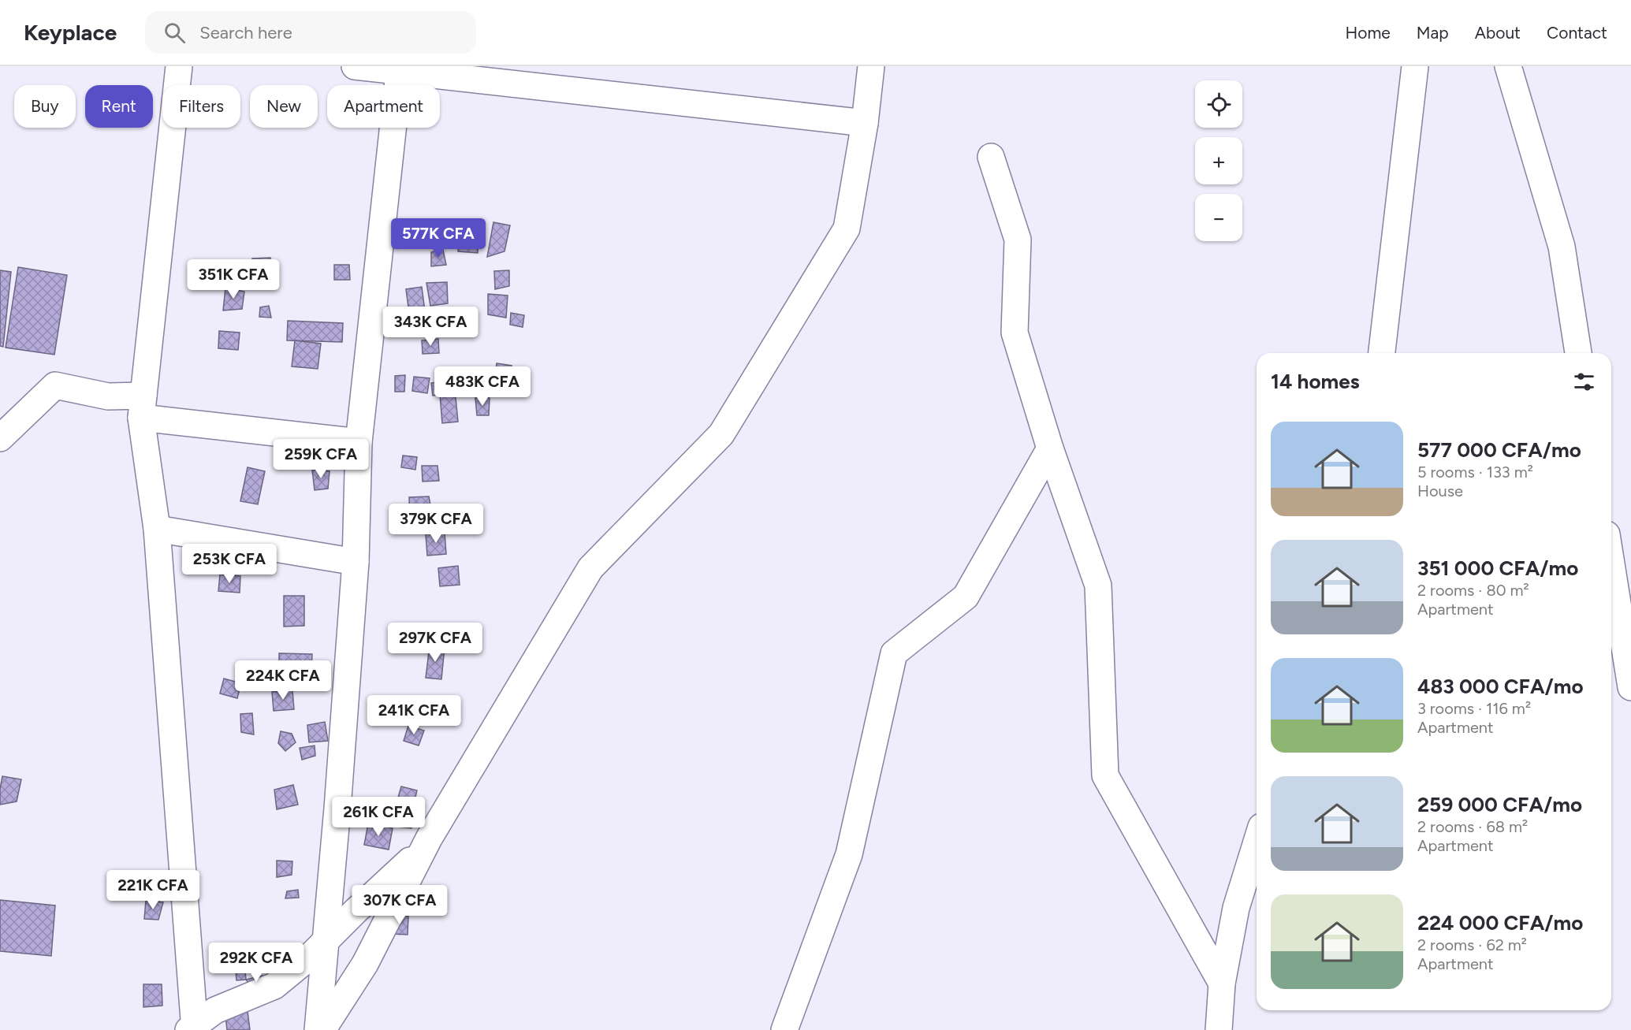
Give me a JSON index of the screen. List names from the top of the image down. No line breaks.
{"page":{"header":"Keyplace","search":"Search here","nav":["Home","Map","About","Contact"],"map_buttons":["+","−"],"chip":["Buy","Rent","Filters","New","Apartment"],"price":["577K CFA","351K CFA","343K CFA","483K CFA","259K CFA","379K CFA","253K CFA","297K CFA","224K CFA","241K CFA","261K CFA","221K CFA","307K CFA","292K CFA"],"heading":"14 homes","list":[{"name":"577 000 CFA/mo","note":"5 rooms · 133 m² · House"},{"name":"351 000 CFA/mo","note":"2 rooms · 80 m² · Apartment"},{"name":"483 000 CFA/mo","note":"3 rooms · 116 m² · Apartment"},{"name":"259 000 CFA/mo","note":"2 rooms · 68 m² · Apartment"},{"name":"224 000 CFA/mo","note":"2 rooms · 62 m² · Apartment"}]}}
